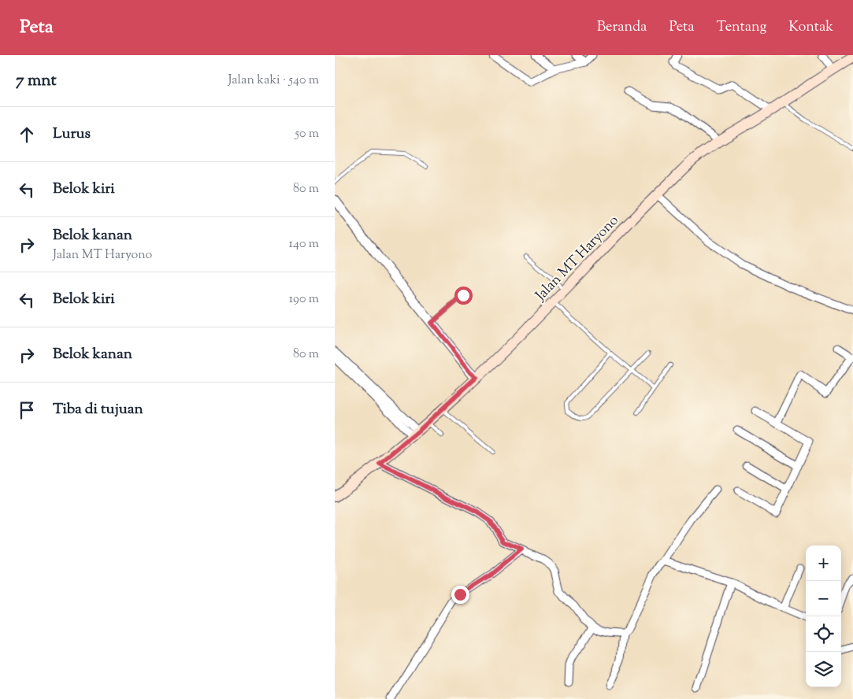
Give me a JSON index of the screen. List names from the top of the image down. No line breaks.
{"streets":{"main road":["Jalan MT Haryono"]},"page":{"header":"Peta","nav":["Beranda","Peta","Tentang","Kontak"],"heading":["7 mnt","Jalan kaki · 540 m"],"list":[["Lurus","50 m"],["Belok kiri","80 m"],["Belok kanan","Jalan MT Haryono","140 m"],["Belok kiri","190 m"],["Belok kanan","80 m"],"Tiba di tujuan"],"map_buttons":["+","−"]}}
